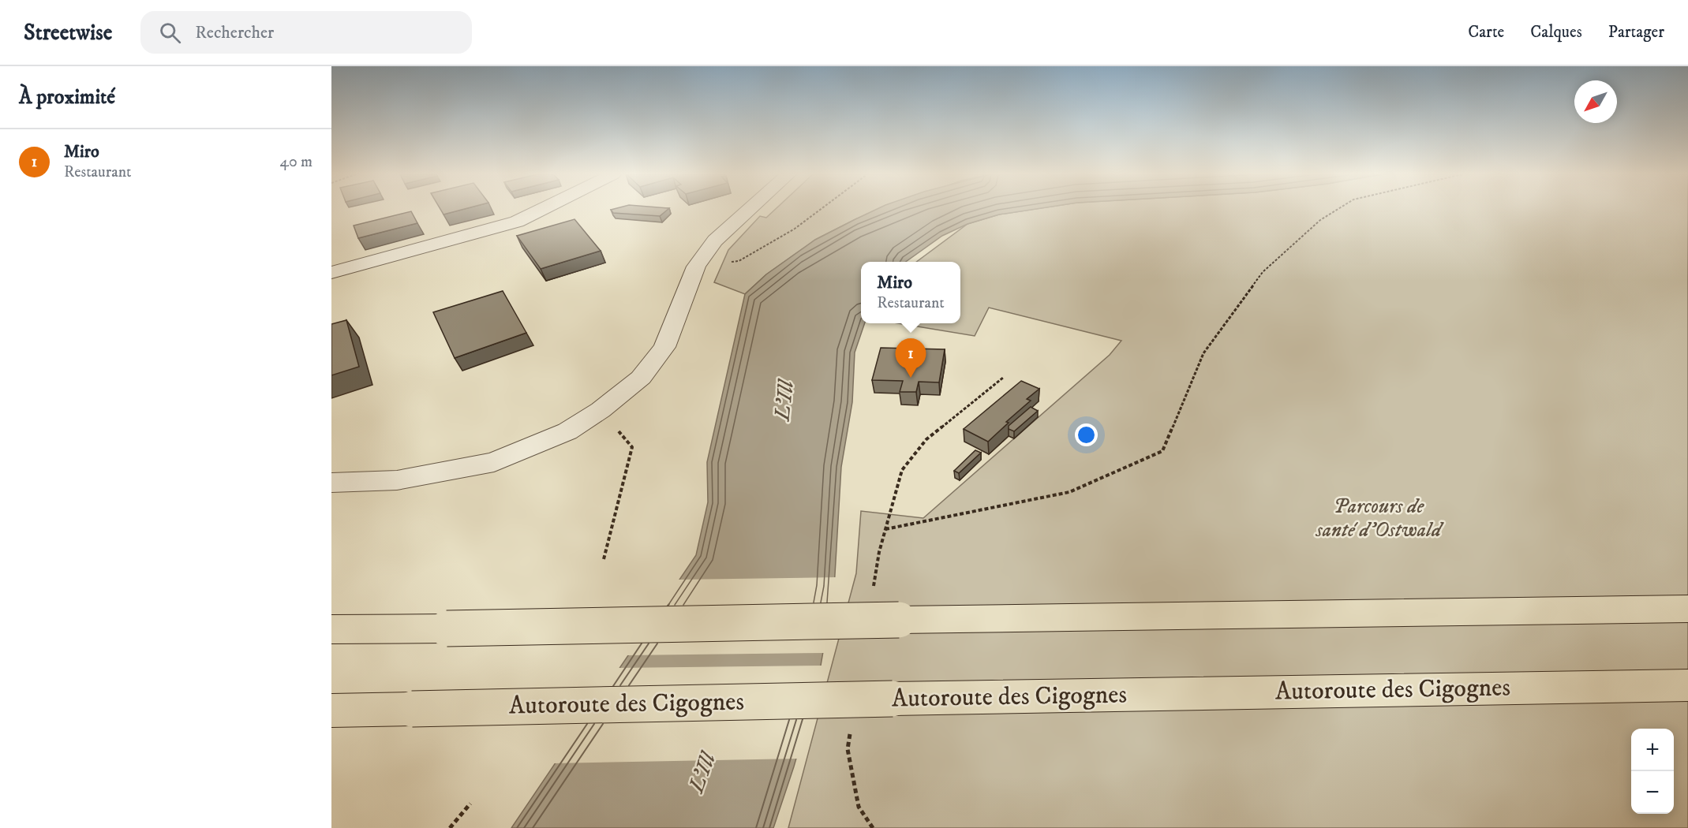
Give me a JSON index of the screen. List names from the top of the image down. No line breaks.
{"streets":{"highway":["Autoroute des Cigognes"]},"water":["L'Ill"],"parks":["Parcours de santé d'Ostwald"],"north":"bottom left","page":{"header":"Streetwise","search":"Rechercher","nav":["Carte","Calques","Partager"],"heading":"À proximité","list":[{"mark":"1","name":"Miro","note":"Restaurant","value":"40 m"}],"popup":["Miro","Restaurant"],"pins":"1","map_buttons":["+","−"]}}
